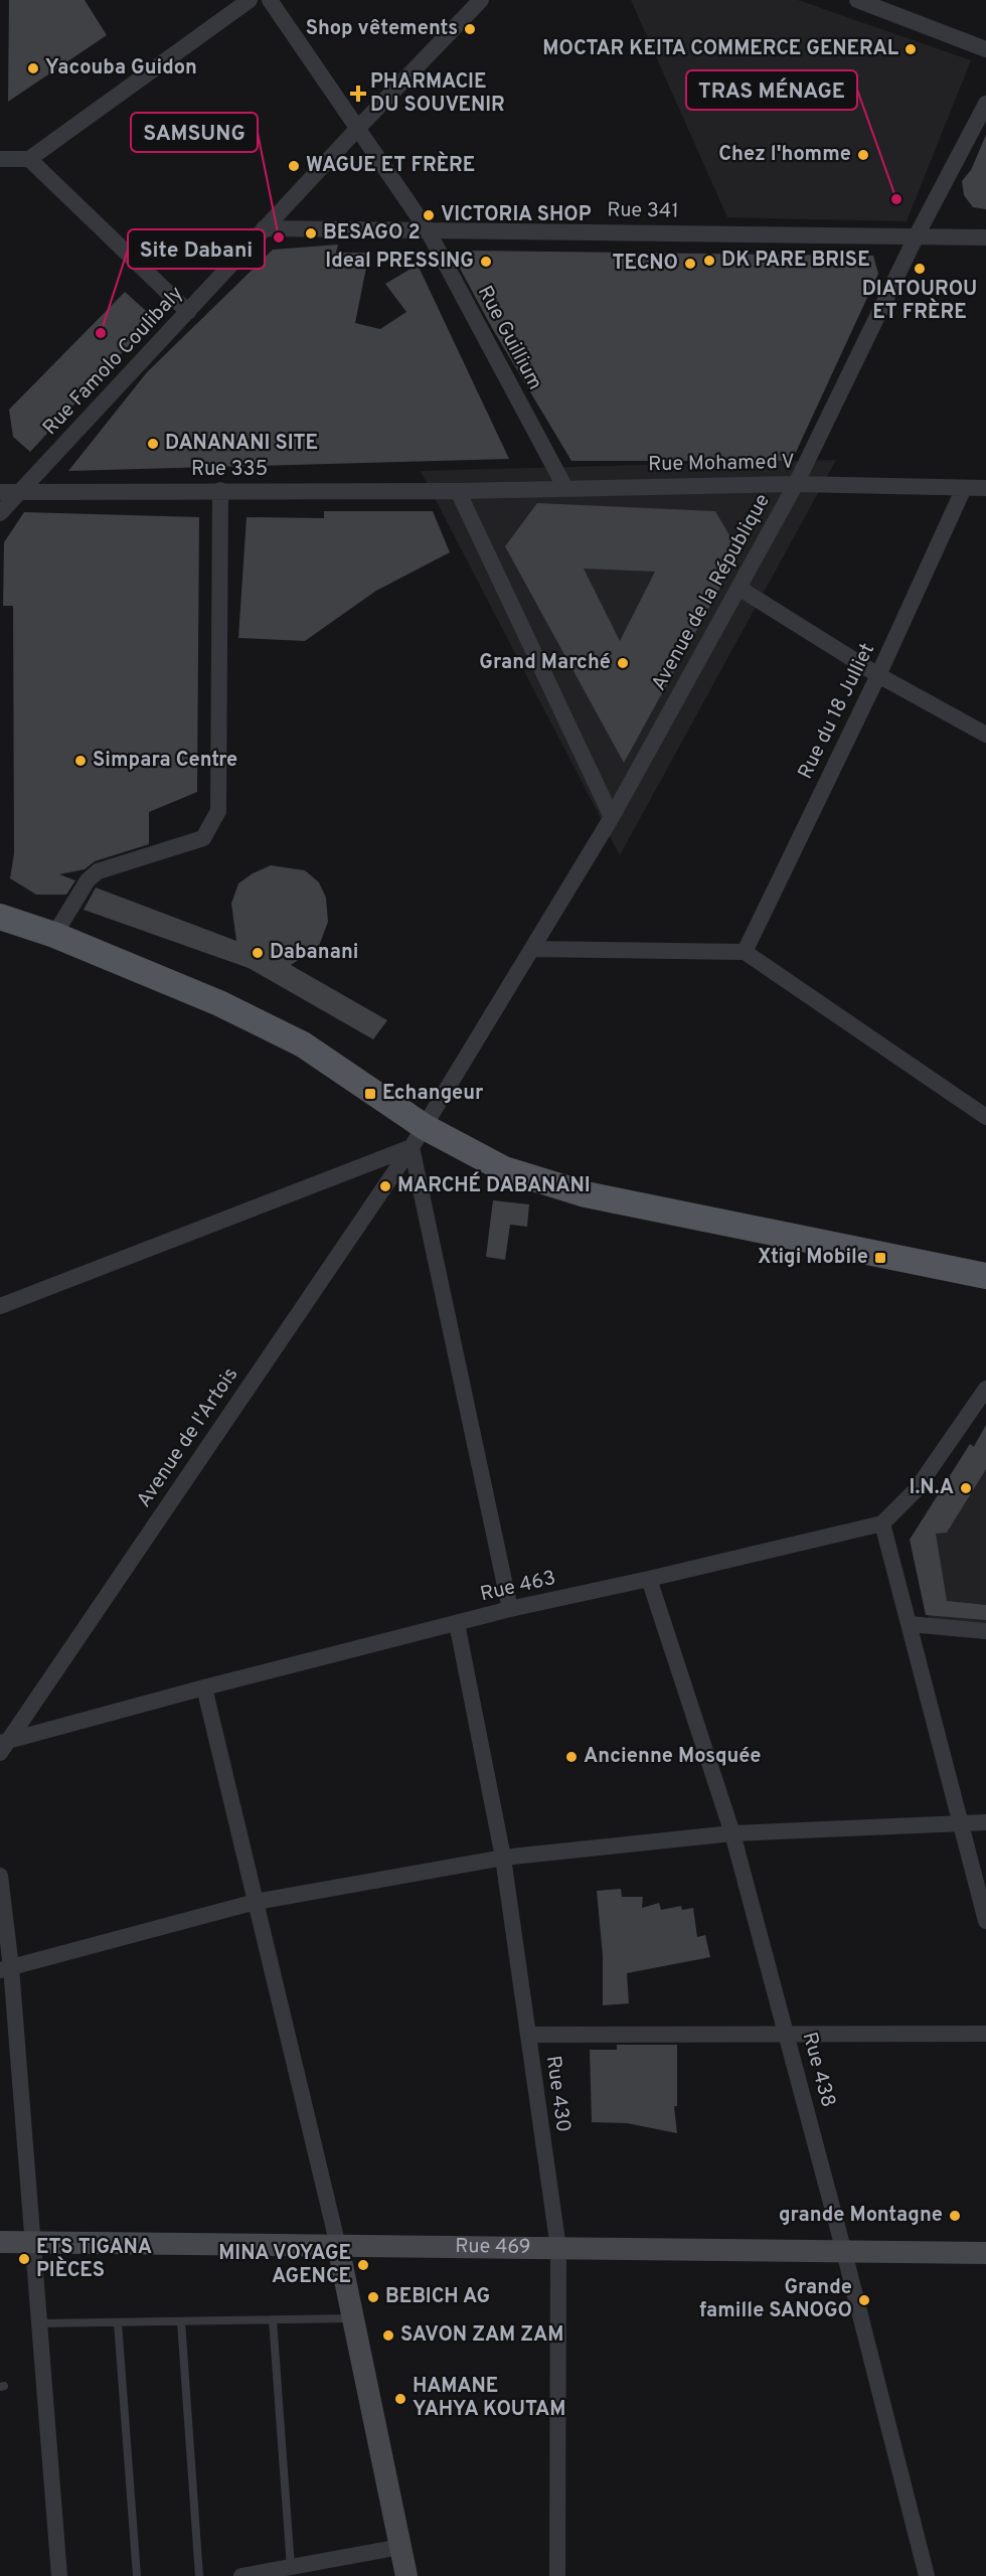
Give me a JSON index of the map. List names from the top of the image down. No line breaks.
{"streets":{"street":["Rue 341","Rue Guillium","Rue Famolo Coulibaly","Rue Mohamed V","Rue 335","Avenue de la République","Rue du 18 Julliet","Avenue de l'Artois","Rue 463","Rue 438","Rue 430","Rue 469"]},"crossings":[["Rue 341","Rue Guillium"],["Rue 341","Rue Famolo Coulibaly"],["Rue 341","Avenue de la République"],["Rue Guillium","Rue Famolo Coulibaly"],["Rue Guillium","Rue Mohamed V"],["Rue Famolo Coulibaly","Rue 335"],["Rue Mohamed V","Rue 335"],["Rue Mohamed V","Avenue de la République"],["Rue Mohamed V","Rue du 18 Julliet"],["Avenue de la République","Avenue de l'Artois"],["Avenue de l'Artois","Rue 463"],["Rue 463","Rue 438"],["Rue 463","Rue 430"],["Rue 438","Rue 469"],["Rue 430","Rue 469"]],"places":{"other":["Shop vêtements","MOCTAR KEITA COMMERCE GENERAL","Yacouba Guidon","Chez l'homme","WAGUE ET FRÈRE","TRAS MÉNAGE","VICTORIA SHOP","BESAGO 2","SAMSUNG","DK PARE BRISE","Ideal PRESSING","TECNO","DIATOUROU ET FRÈRE","Site Dabani","DANANANI SITE","Grand Marché","Simpara Centre","Dabanani","MARCHÉ DABANANI","I.N.A","Ancienne Mosquée","grande Montagne","ETS TIGANA PIÈCES","MINA VOYAGE AGENCE","BEBICH AG","Grande famille SANOGO","SAVON ZAM ZAM","HAMANE YAHYA KOUTAM"],"health":["PHARMACIE DU SOUVENIR"],"transit":["Echangeur","Xtigi Mobile"]}}
